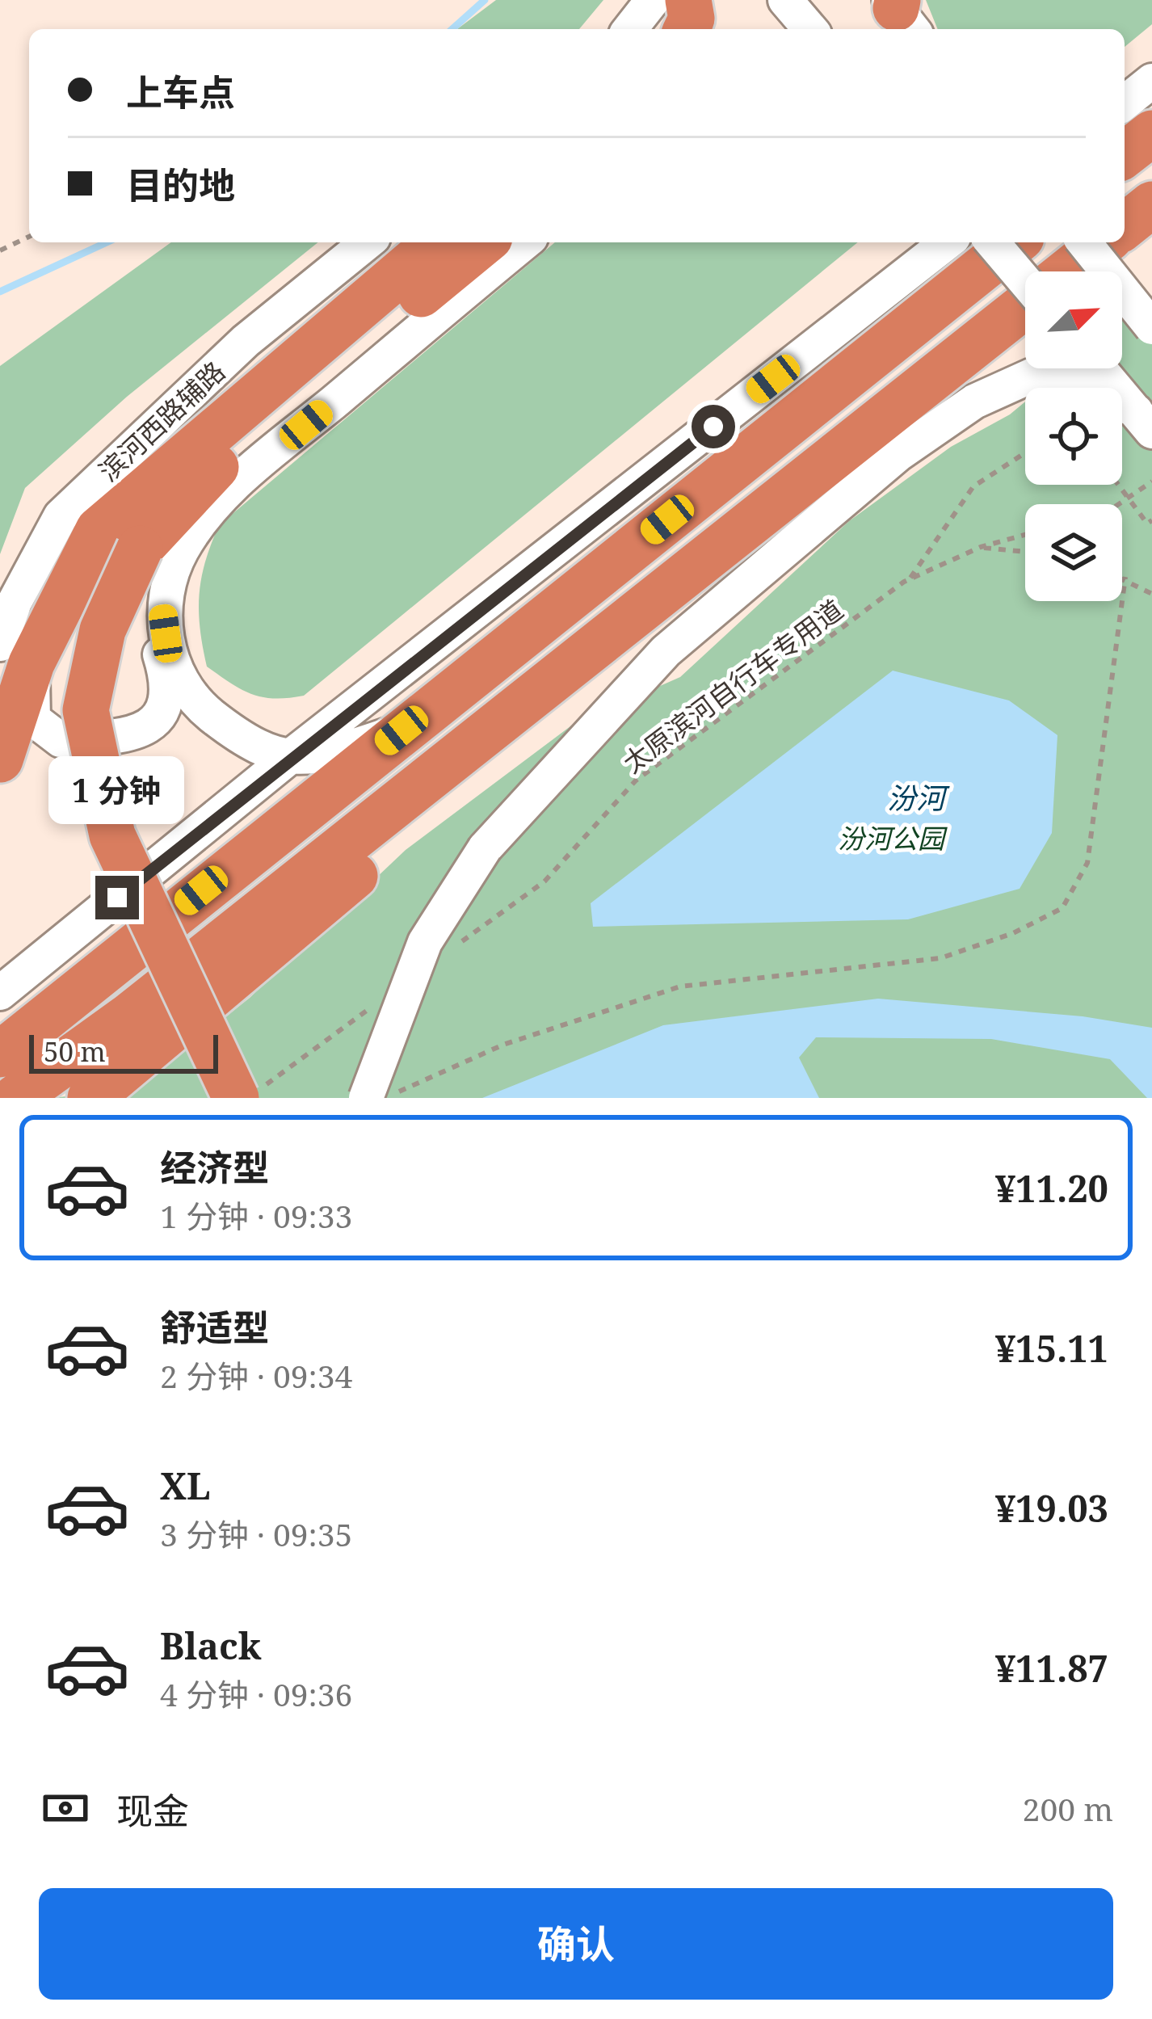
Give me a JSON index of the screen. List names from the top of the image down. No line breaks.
{"streets":{"main road":["滨河西路辅路"],"path":["太原滨河自行车专用道"]},"water":["汾河"],"parks":["汾河公园"],"scale_bar":"50 m","north":"top right","page":{"banner":["上车点","目的地"],"bubble":"1 分钟","scale":"50 m","list":[{"name":"经济型","note":"1 分钟 · 09:33","value":"¥11.20"},{"name":"舒适型","note":"2 分钟 · 09:34","value":"¥15.11"},{"name":"XL","note":"3 分钟 · 09:35","value":"¥19.03"},{"name":"Black","note":"4 分钟 · 09:36","value":"¥11.87"}],"pay":["现金","200 m"],"buttons":"确认"}}
